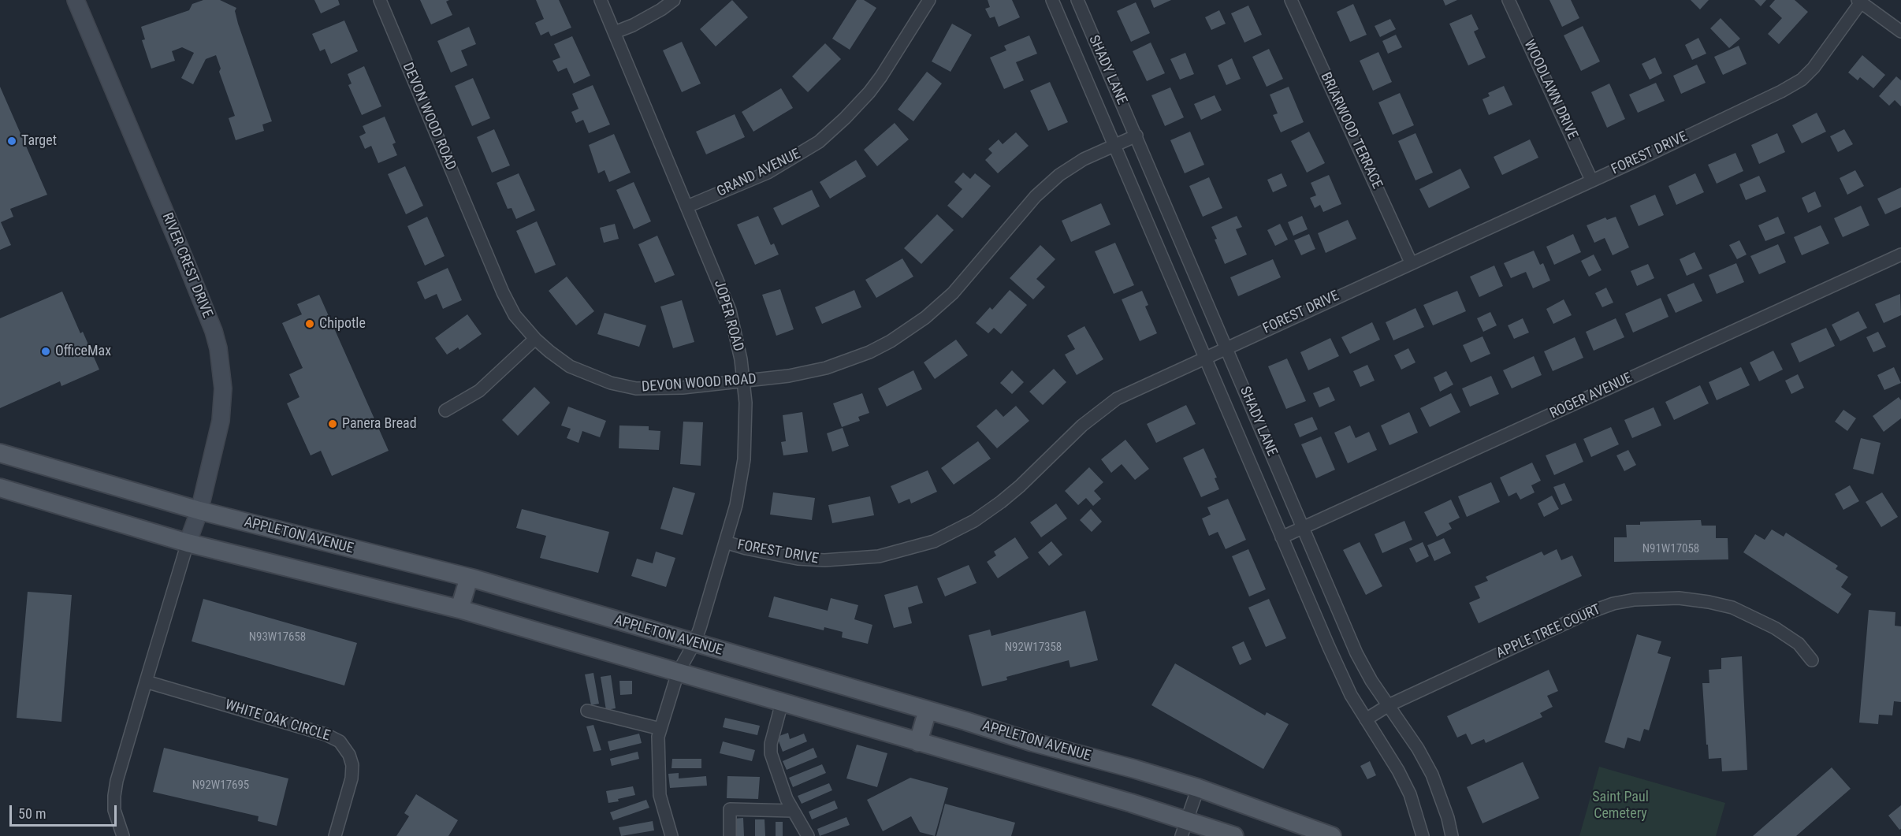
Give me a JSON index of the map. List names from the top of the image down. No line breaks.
{"streets":{"main road":["APPLETON AVENUE"],"street":["SHADY LANE","WOODLAWN DRIVE","DEVON WOOD ROAD","BRIARWOOD TERRACE","FOREST DRIVE","GRAND AVENUE","RIVER CREST DRIVE","JOPER ROAD","ROGER AVENUE","APPLE TREE COURT","WHITE OAK CIRCLE"]},"crossings":[["SHADY LANE","DEVON WOOD ROAD"],["SHADY LANE","FOREST DRIVE"],["SHADY LANE","ROGER AVENUE"],["SHADY LANE","APPLE TREE COURT"],["WOODLAWN DRIVE","FOREST DRIVE"],["DEVON WOOD ROAD","JOPER ROAD"],["BRIARWOOD TERRACE","FOREST DRIVE"],["FOREST DRIVE","JOPER ROAD"],["GRAND AVENUE","JOPER ROAD"],["RIVER CREST DRIVE","APPLETON AVENUE"],["JOPER ROAD","APPLETON AVENUE"]],"parks":["Saint Paul Cemetery"],"places":["Target","Chipotle","OfficeMax","Panera Bread"],"house_numbers":["N91W17058","N93W17658","N92W17358","N92W17695"],"scale_bar":"50 m"}
